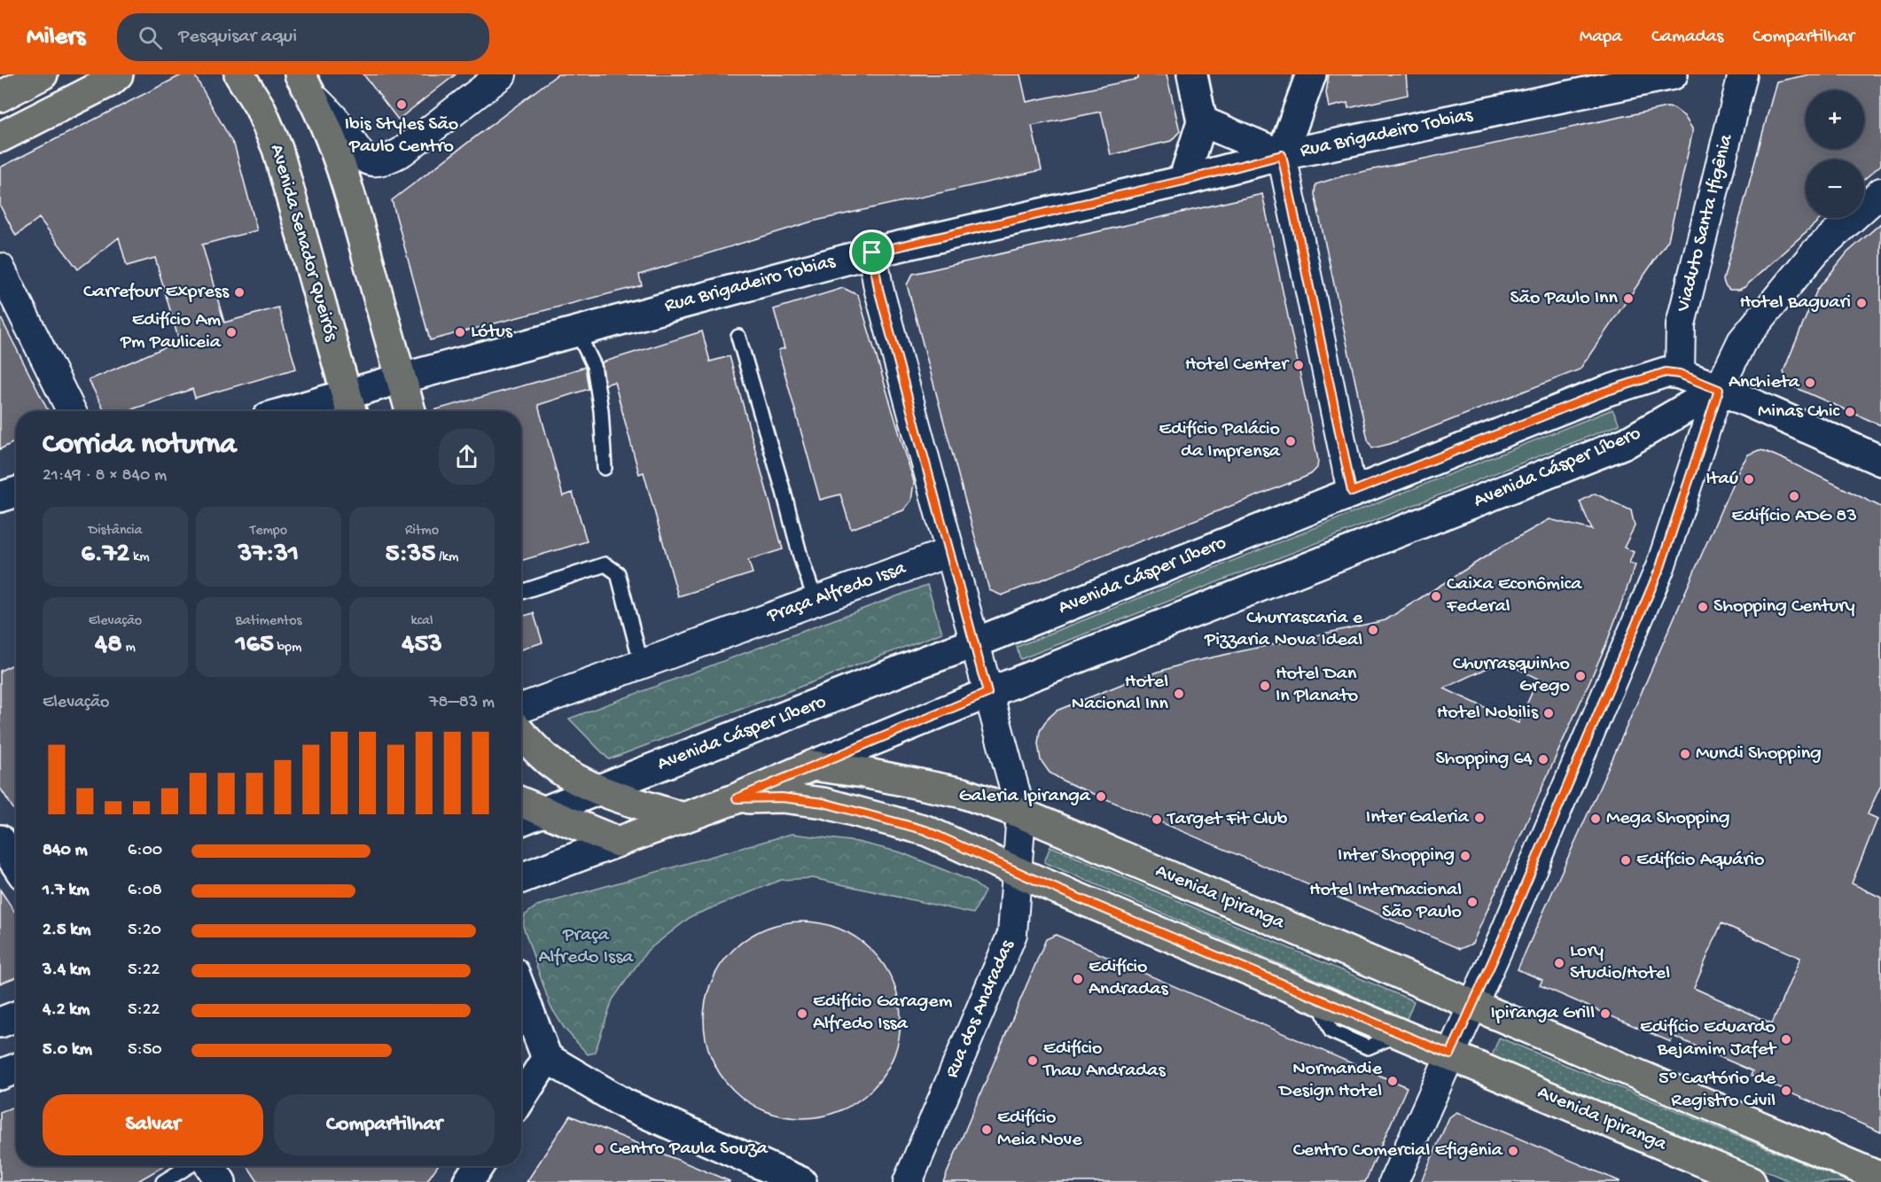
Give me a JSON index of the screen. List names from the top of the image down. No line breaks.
{"streets":{"main road":["Rua Brigadeiro Tobias","Avenida Senador Queirós","Avenida Cásper Líbero","Avenida Ipiranga"],"street":["Viaduto Santa Ifigênia","Praça Alfredo Issa","Rua dos Andradas"]},"crossings":[["Rua Brigadeiro Tobias","Avenida Senador Queirós"],["Rua Brigadeiro Tobias","Rua dos Andradas"],["Viaduto Santa Ifigênia","Avenida Cásper Líbero"],["Avenida Cásper Líbero","Avenida Ipiranga"],["Avenida Cásper Líbero","Rua dos Andradas"],["Praça Alfredo Issa","Rua dos Andradas"],["Avenida Ipiranga","Rua dos Andradas"]],"parks":["Praça Alfredo Issa"],"places":["Ibis Styles São Paulo Centro","Carrefour Express","São Paulo Inn","Hotel Baguari","Edifício Am Pm Pauliceia","Lótus","Hotel Center","Anchieta","Minas Chic","Edifício Palácio da Imprensa","Itaú","Edifício ADG 83","Caixa Econômica Federal","Shopping Century","Churrascaria e Pizzaria Nova Ideal","Churrasquinho Grego","Hotel Dan In Planato","Hotel Nacional Inn","Hotel Nobilis","Mundi Shopping","Shopping 64","Galeria Ipiranga","Inter Galeria","Mega Shopping","Target Fit Club","Inter Shopping","Edifício Aquário","Hotel Internacional São Paulo","Lory Studio/Hotel","Edifício Andradas","Edifício Garagem Alfredo Issa","Ipiranga Grill","Edifício Eduardo Bejamim Jafet","Edifício Thau Andradas","Normandie Design Hotel","5º Cartório de Registro Civil","Edifício Meia Nove","Centro Paula Souza","Centro Comercial Efigênia"],"page":{"header":"Milers","search":"Pesquisar aqui","nav":["Mapa","Camadas","Compartilhar"],"map_buttons":["+","−"],"heading":["Corrida noturna","21:49 · 8 × 840 m"],"stats":[["Distância","6.72 km"],["Tempo","37:31"],["Ritmo","5:35 /km"],["Elevação","48 m"],["Batimentos","165 bpm"],["kcal","453"]],"chart":["Elevação","78–83 m"],"list":[{"name":"840 m","note":"6:00"},{"name":"1.7 km","note":"6:08"},{"name":"2.5 km","note":"5:20"},{"name":"3.4 km","note":"5:22"},{"name":"4.2 km","note":"5:22"},{"name":"5.0 km","note":"5:50"}],"buttons":["Salvar","Compartilhar"]}}
